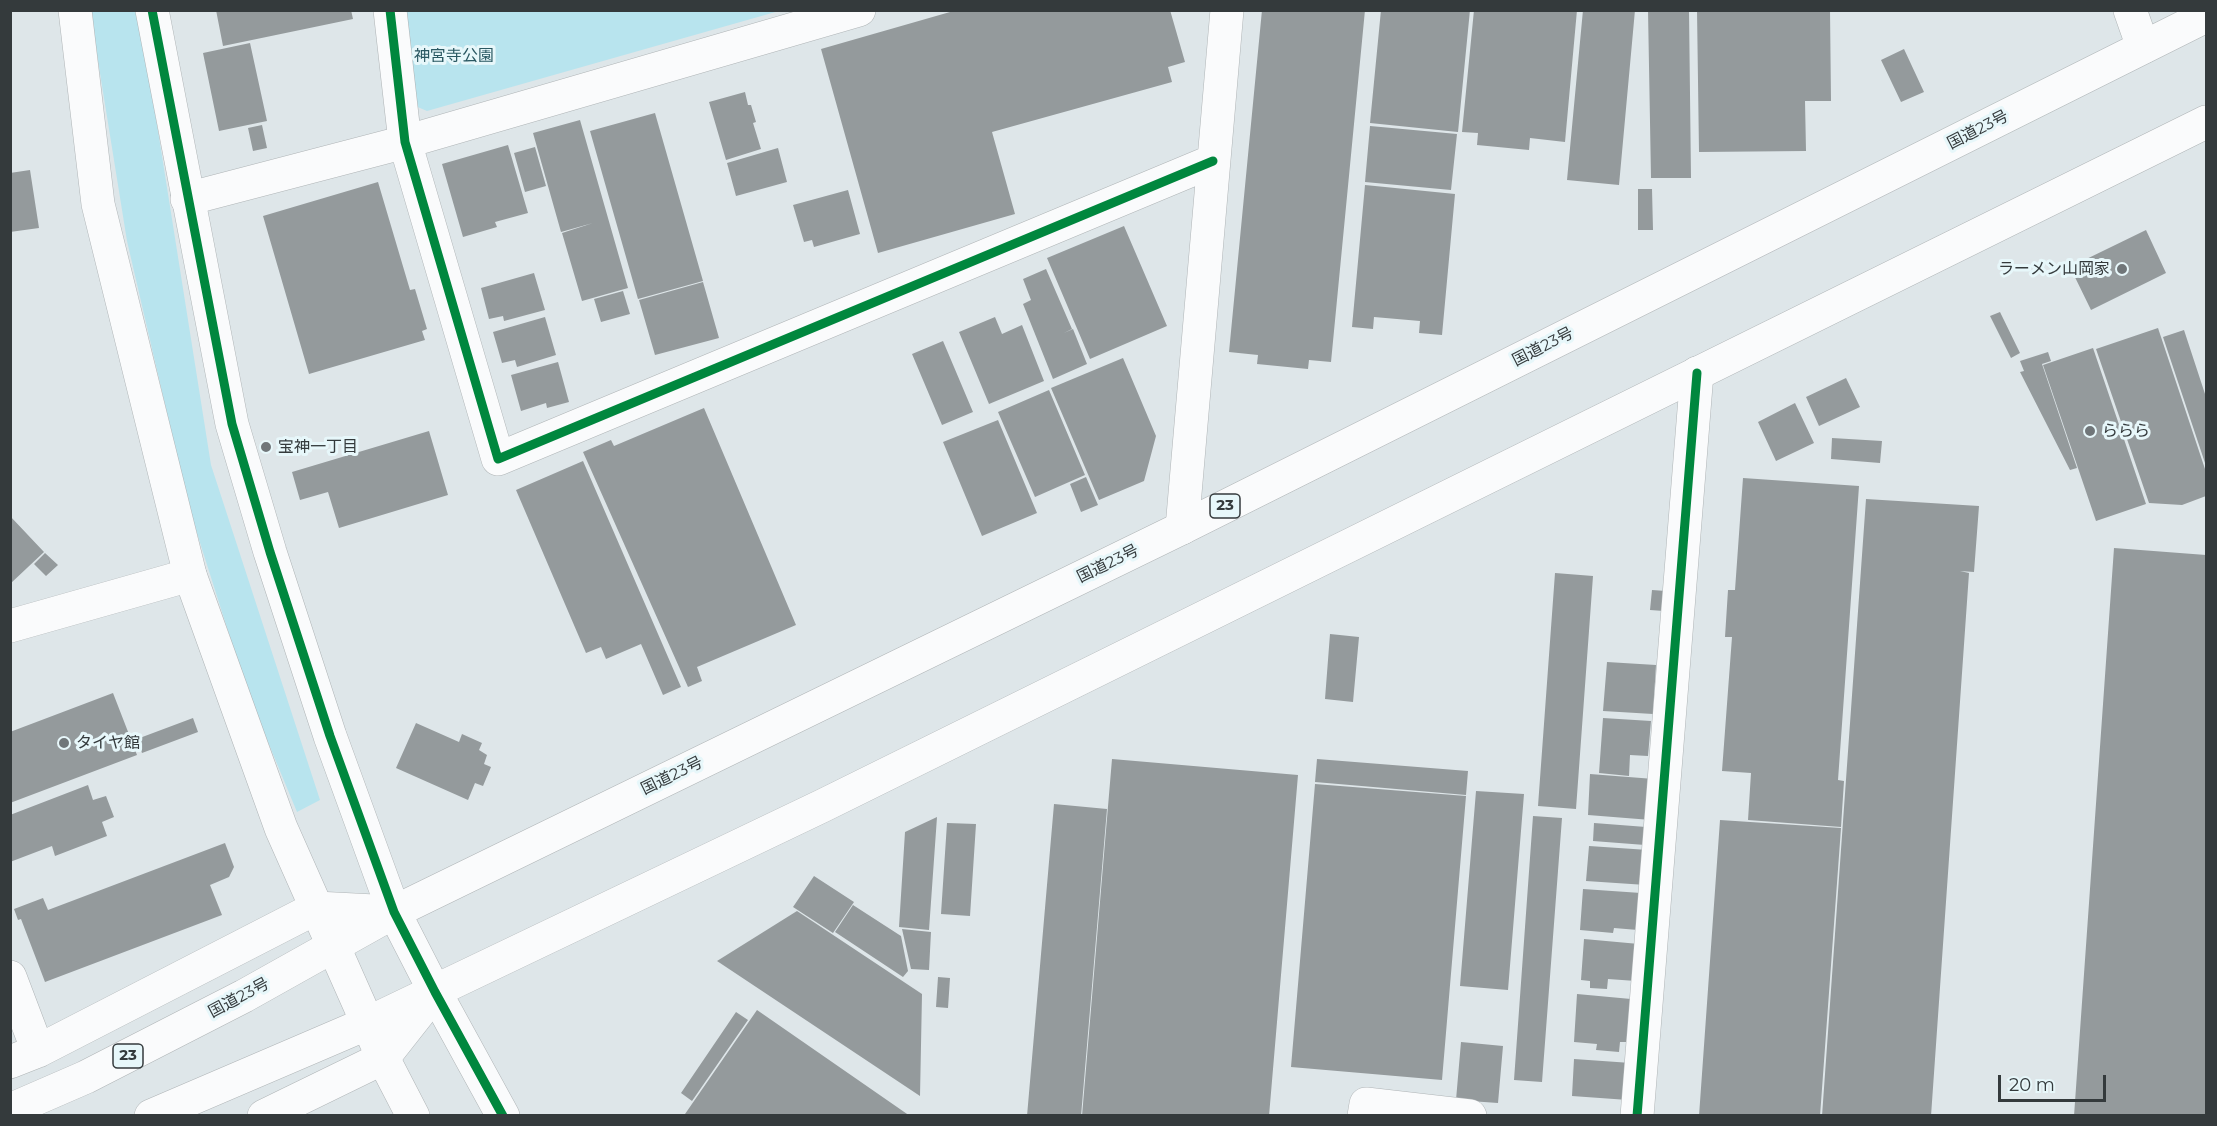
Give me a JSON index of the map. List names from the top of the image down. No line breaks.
{"streets":{"main road":["国道23号","23"]},"parks":["神宮寺公園"],"places":["ラーメン山岡家","ららら","宝神一丁目","タイヤ館"],"scale_bar":"20 m"}
